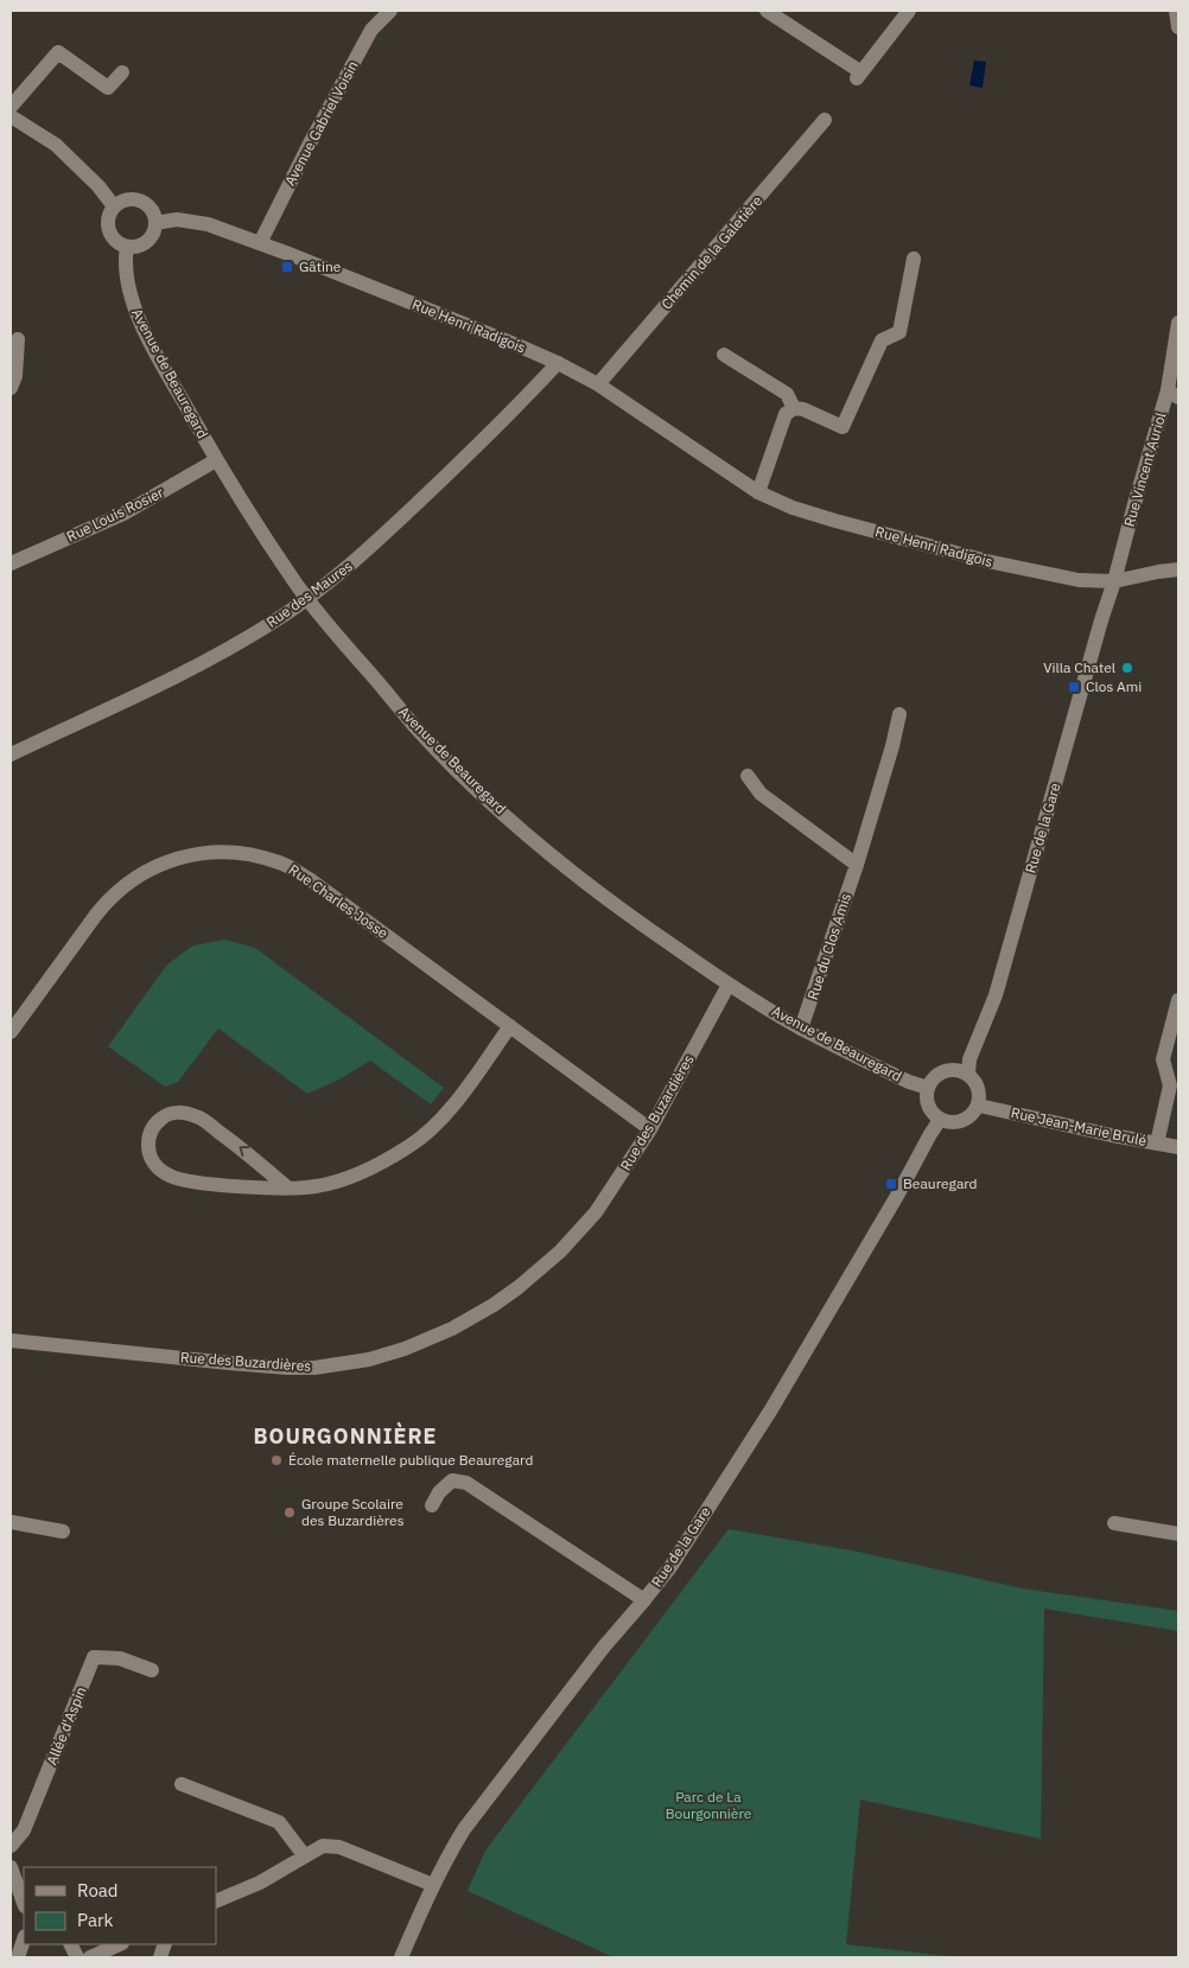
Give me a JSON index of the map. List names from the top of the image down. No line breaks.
{"streets":{"street":["Avenue Gabriel Voisin","Chemin de la Galetière","Rue Henri Radigois","Avenue de Beauregard","Rue Vincent Auriol","Rue Louis Rosier","Rue des Maures","Rue de la Gare","Rue Charles Josse","Rue du Clos Amis","Rue des Buzardières","Rue Jean-Marie Brulé","Allée d'Aspin"]},"crossings":[["Avenue Gabriel Voisin","Rue Henri Radigois"],["Chemin de la Galetière","Rue Henri Radigois"],["Rue Henri Radigois","Avenue de Beauregard"],["Rue Henri Radigois","Rue Vincent Auriol"],["Rue Henri Radigois","Rue des Maures"],["Rue Henri Radigois","Rue de la Gare"],["Avenue de Beauregard","Rue Louis Rosier"],["Avenue de Beauregard","Rue des Maures"],["Avenue de Beauregard","Rue de la Gare"],["Avenue de Beauregard","Rue du Clos Amis"],["Avenue de Beauregard","Rue des Buzardières"],["Avenue de Beauregard","Rue Jean-Marie Brulé"],["Rue Vincent Auriol","Rue de la Gare"],["Rue de la Gare","Rue Jean-Marie Brulé"],["Rue Charles Josse","Rue des Buzardières"]],"districts":["BOURGONNIÈRE"],"parks":["Parc de La Bourgonnière"],"places":{"transit":["Gâtine","Clos Ami","Beauregard"],"other":["Villa Chatel","École maternelle publique Beauregard","Groupe Scolaire des Buzardières"]},"legend":["Road","Park"]}
